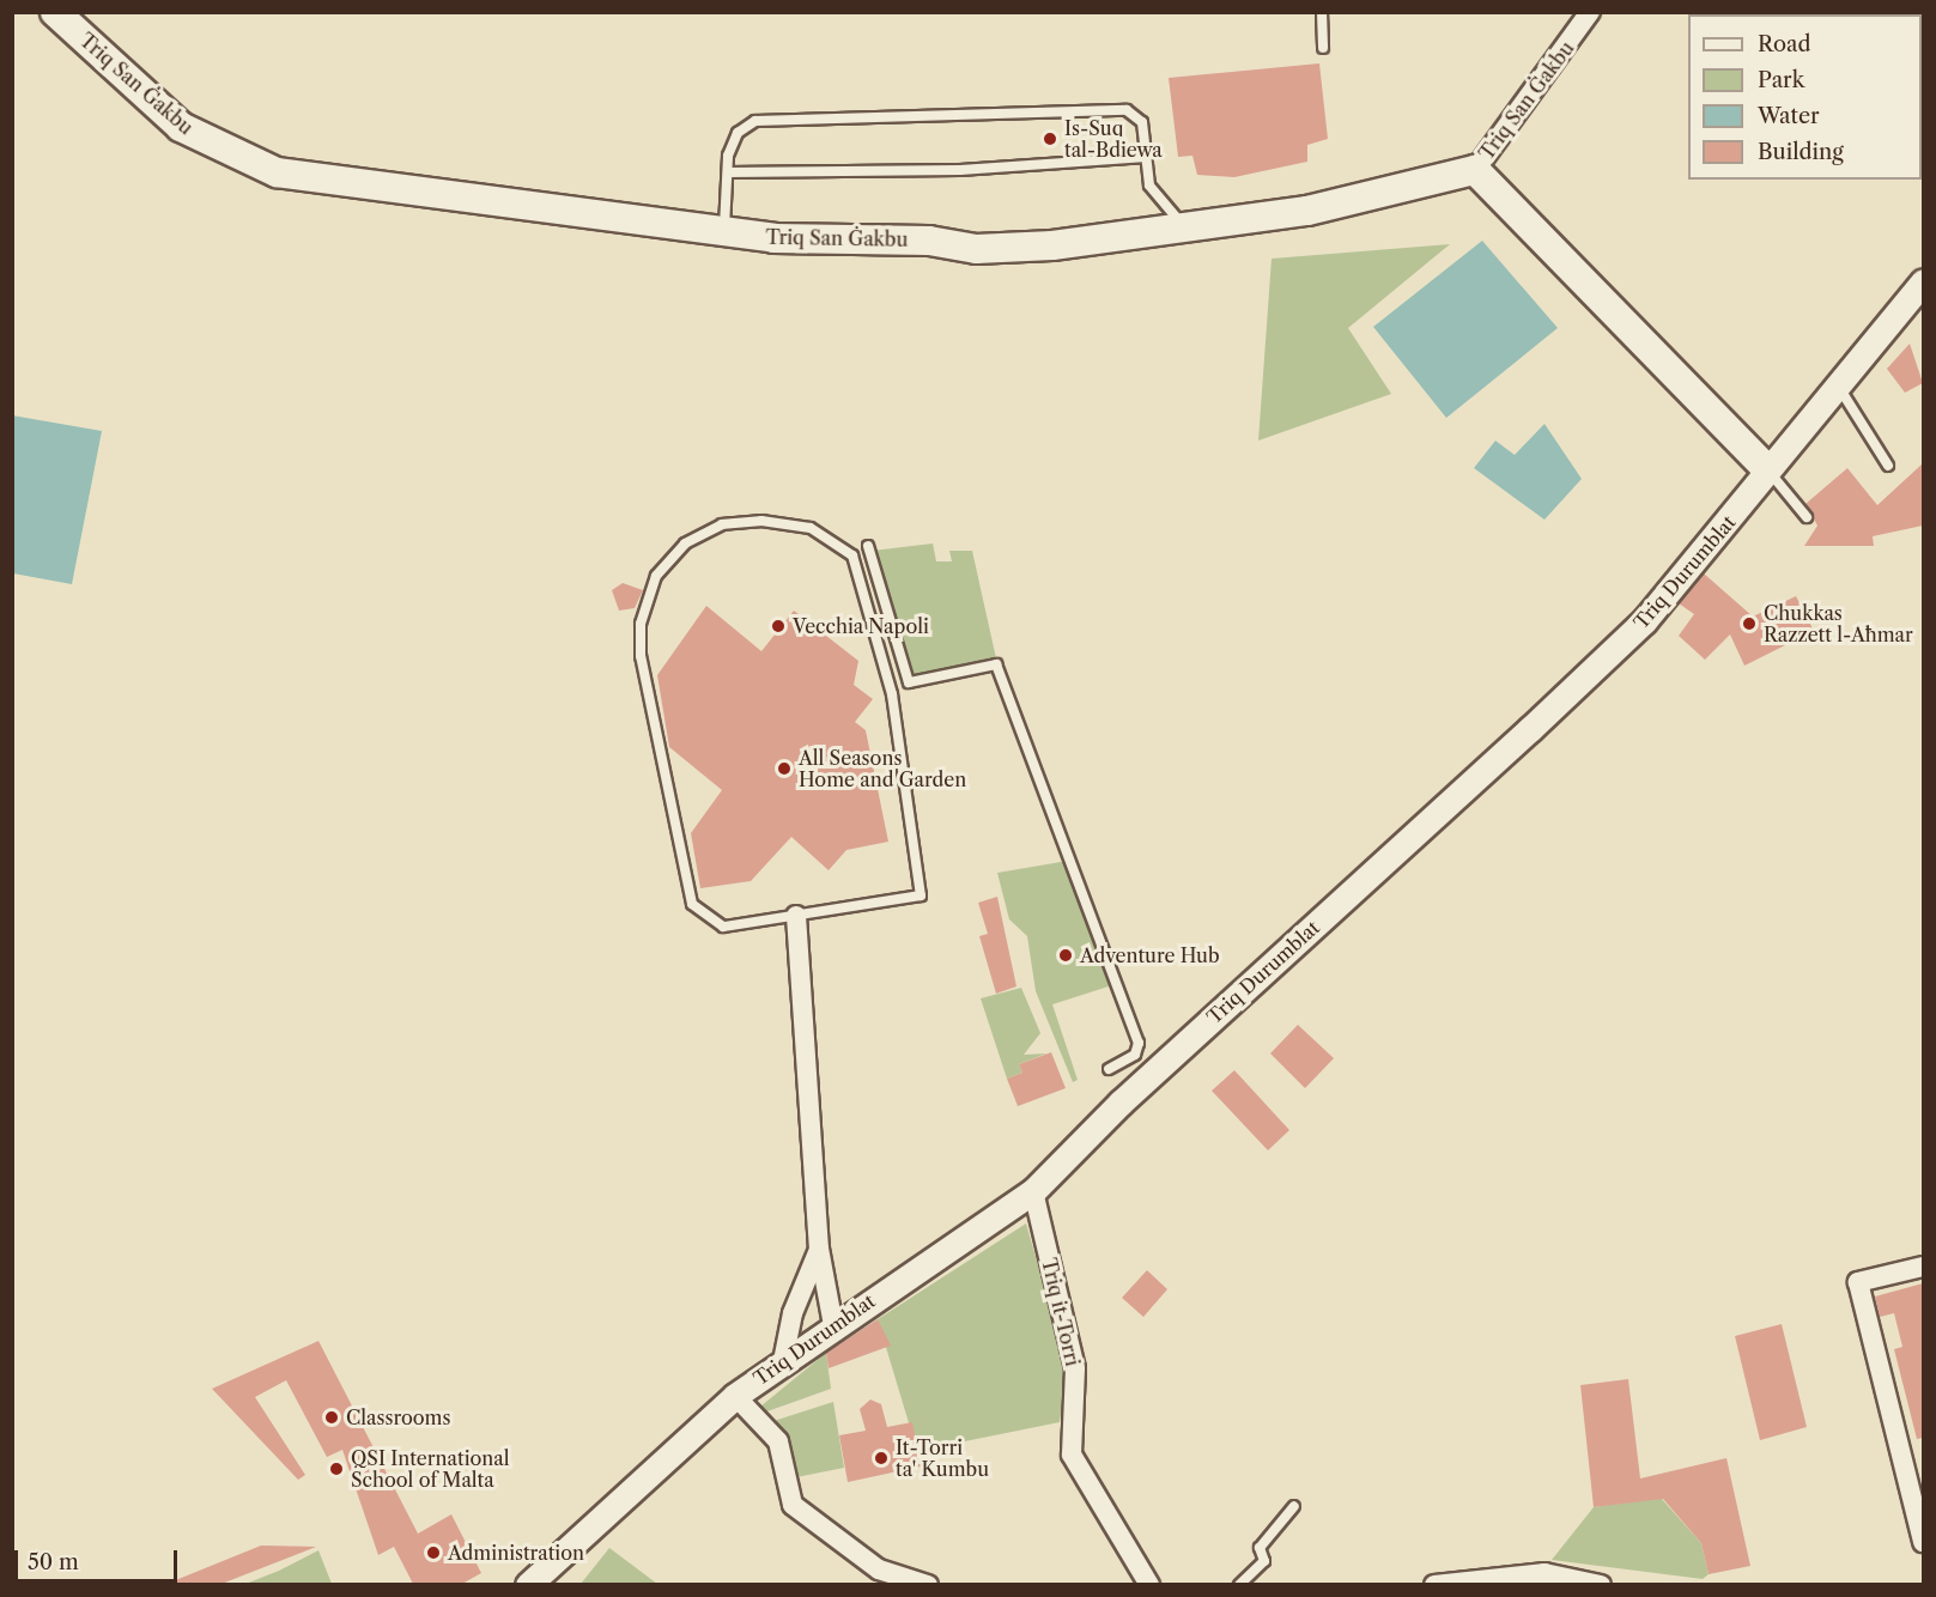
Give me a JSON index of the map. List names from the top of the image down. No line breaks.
{"streets":{"main road":["Triq San Ġakbu"],"street":["Triq Durumblat","Triq it-Torri"]},"crossings":[["Triq Durumblat","Triq it-Torri"]],"places":["Is-Suq tal-Bdiewa","Chukkas Razzett l-Aħmar","Vecchia Napoli","All Seasons Home and Garden","Adventure Hub","Classrooms","It-Torri ta' Kumbu","QSI International School of Malta","Administration"],"legend":["Road","Park","Water","Building"],"scale_bar":"50 m"}
